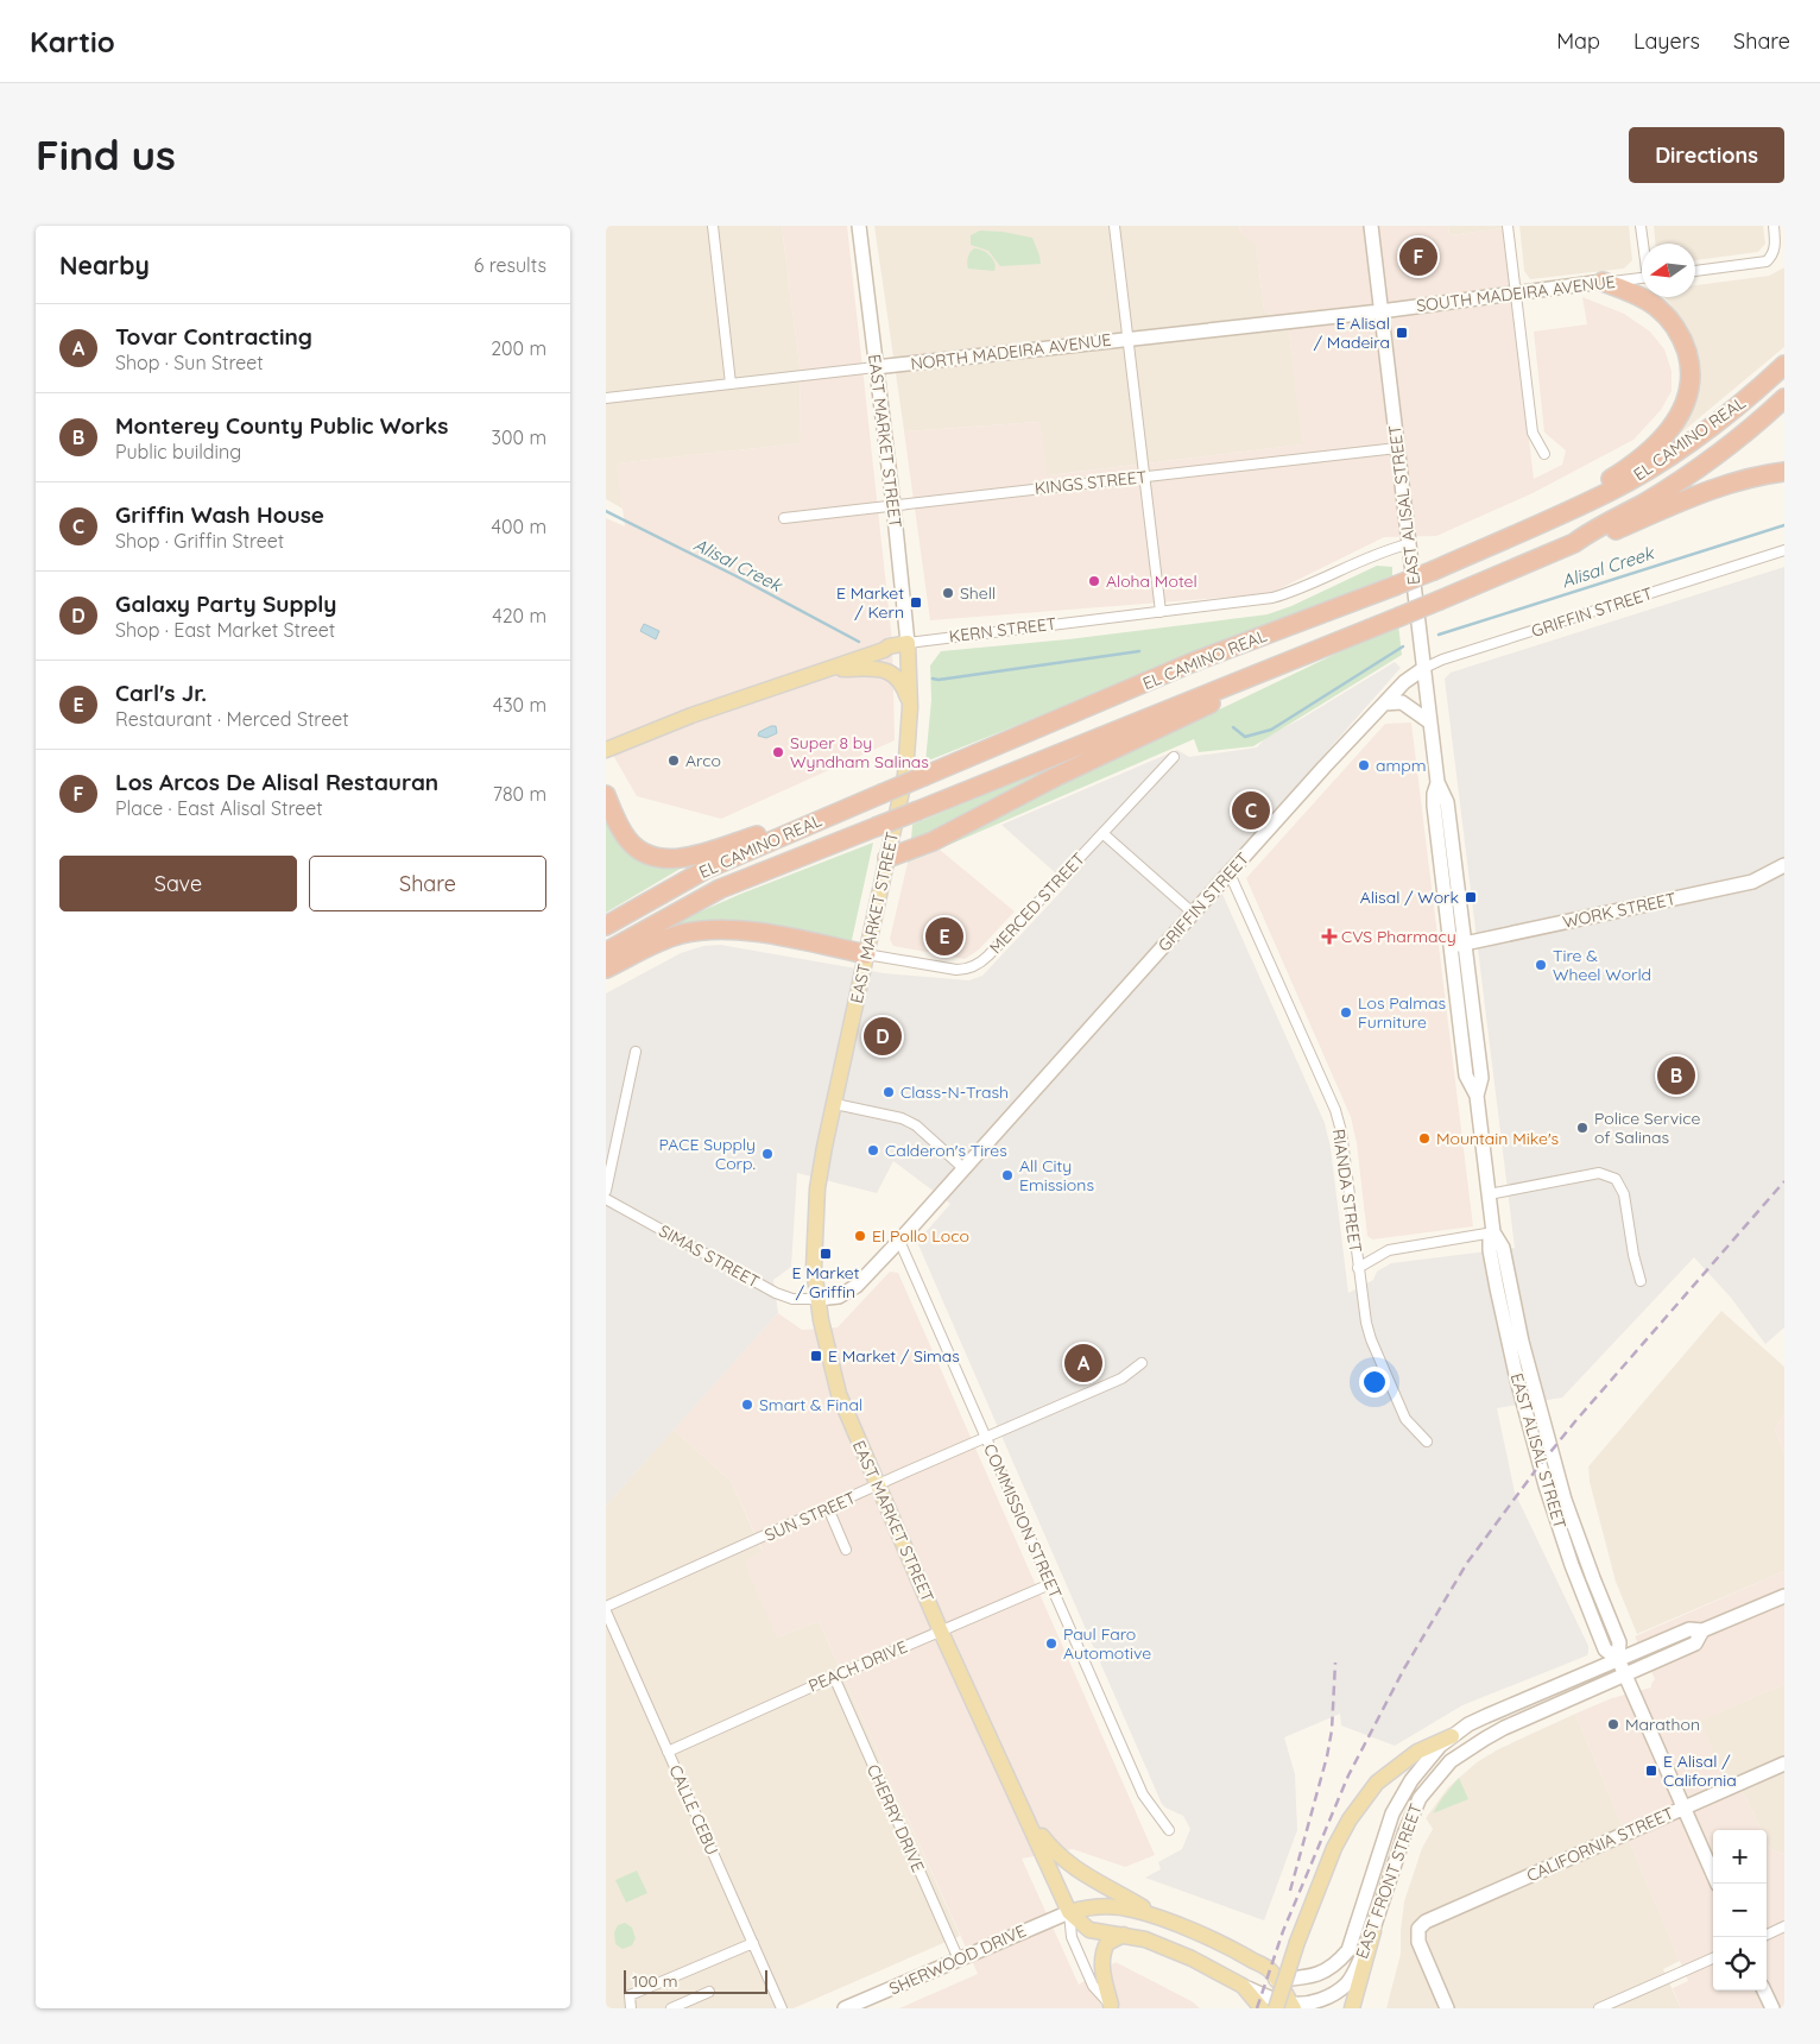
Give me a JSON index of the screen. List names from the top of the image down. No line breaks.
{"streets":{"highway":["EL CAMINO REAL"],"main road":["SOUTH MADEIRA AVENUE","NORTH MADEIRA AVENUE","EAST MARKET STREET","EAST ALISAL STREET","GRIFFIN STREET","KERN STREET","WORK STREET","CALIFORNIA STREET","EAST FRONT STREET","SHERWOOD DRIVE"],"street":["KINGS STREET","MERCED STREET","RIANDA STREET","SIMAS STREET","SUN STREET","COMMISSION STREET","PEACH DRIVE","CALLE CEBU","CHERRY DRIVE"]},"crossings":[["SOUTH MADEIRA AVENUE","NORTH MADEIRA AVENUE"],["SOUTH MADEIRA AVENUE","EAST ALISAL STREET"],["NORTH MADEIRA AVENUE","EAST MARKET STREET"],["NORTH MADEIRA AVENUE","EAST ALISAL STREET"],["EAST MARKET STREET","KINGS STREET"],["EAST MARKET STREET","GRIFFIN STREET"],["EAST MARKET STREET","KERN STREET"],["EAST MARKET STREET","MERCED STREET"],["EAST MARKET STREET","SIMAS STREET"],["EAST MARKET STREET","SUN STREET"],["EAST MARKET STREET","PEACH DRIVE"],["EAST MARKET STREET","EAST FRONT STREET"],["EAST MARKET STREET","SHERWOOD DRIVE"],["KINGS STREET","EAST ALISAL STREET"],["EAST ALISAL STREET","GRIFFIN STREET"],["EAST ALISAL STREET","KERN STREET"],["EAST ALISAL STREET","WORK STREET"],["EAST ALISAL STREET","CALIFORNIA STREET"],["EAST ALISAL STREET","EAST FRONT STREET"],["GRIFFIN STREET","RIANDA STREET"],["GRIFFIN STREET","SIMAS STREET"],["GRIFFIN STREET","COMMISSION STREET"],["SUN STREET","COMMISSION STREET"],["COMMISSION STREET","PEACH DRIVE"],["PEACH DRIVE","CALLE CEBU"],["PEACH DRIVE","CHERRY DRIVE"],["CHERRY DRIVE","SHERWOOD DRIVE"],["EAST FRONT STREET","SHERWOOD DRIVE"]],"water":["Alisal Creek"],"places":{"transit":["E Alisal / Madeira","E Market / Kern","Alisal / Work","E Market / Griffin","E Market / Simas","E Alisal / California"],"other":["Aloha Motel","Shell","Super 8 by Wyndham Salinas","Arco","ampm","Tire & Wheel World","Los Palmas Furniture","Class-N-Trash","Police Service of Salinas","Mountain Mike's","Calderon's Tires","PACE Supply Corp.","All City Emissions","El Pollo Loco","Smart & Final","Paul Faro Automotive","Marathon"],"health":["CVS Pharmacy"]},"scale_bar":"100 m","north":"left","page":{"header":"Kartio","nav":["Map","Layers","Share"],"buttons":["Directions",["Save","Share"]],"title":"Find us","heading":["Nearby","6 results"],"pins":["F","C","E","D","B","A"],"list":[{"mark":"A","name":"Tovar Contracting","note":"Shop · Sun Street","value":"200 m"},{"mark":"B","name":"Monterey County Public Works","note":"Public building","value":"300 m"},{"mark":"C","name":"Griffin Wash House","note":"Shop · Griffin Street","value":"400 m"},{"mark":"D","name":"Galaxy Party Supply","note":"Shop · East Market Street","value":"420 m"},{"mark":"E","name":"Carl's Jr.","note":"Restaurant · Merced Street","value":"430 m"},{"mark":"F","name":"Los Arcos De Alisal Restauran","note":"Place · East Alisal Street","value":"780 m"}],"map_buttons":["+","−"],"scale":"100 m"}}
